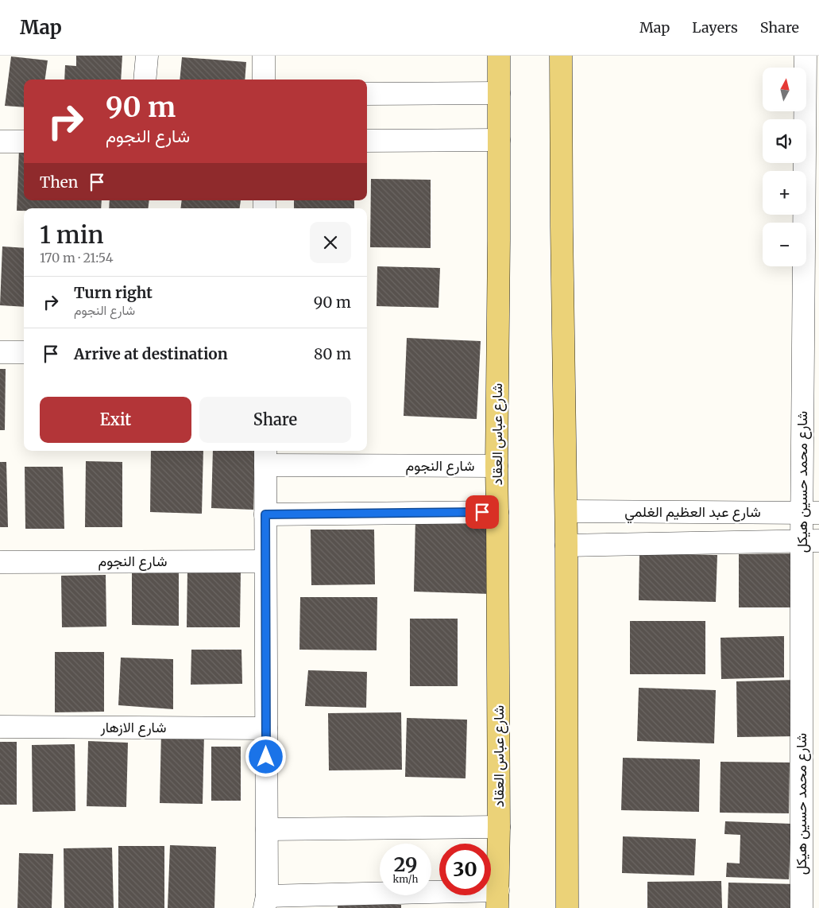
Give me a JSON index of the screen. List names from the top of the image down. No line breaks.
{"streets":{"main road":["شارع عباس العقاد"],"street":["شارع النجوم","شارع محمد حسين هيكل","شارع عبد العظيم الغلمي","شارع الازهار"]},"crossings":[["شارع عباس العقاد","شارع النجوم"],["شارع محمد حسين هيكل","شارع عبد العظيم الغلمي"]],"north":"top","page":{"header":"Map","nav":["Map","Layers","Share"],"map_buttons":["+","−"],"turn":["90 m","شارع النجوم"],"then":"Then","heading":["1 min","170 m · 21:54"],"list":[{"name":"Turn right","note":"شارع النجوم","value":"90 m"},{"name":"Arrive at destination","value":"80 m"}],"buttons":["Exit","Share"],"speed":"29 km/h","limit":"30"}}
